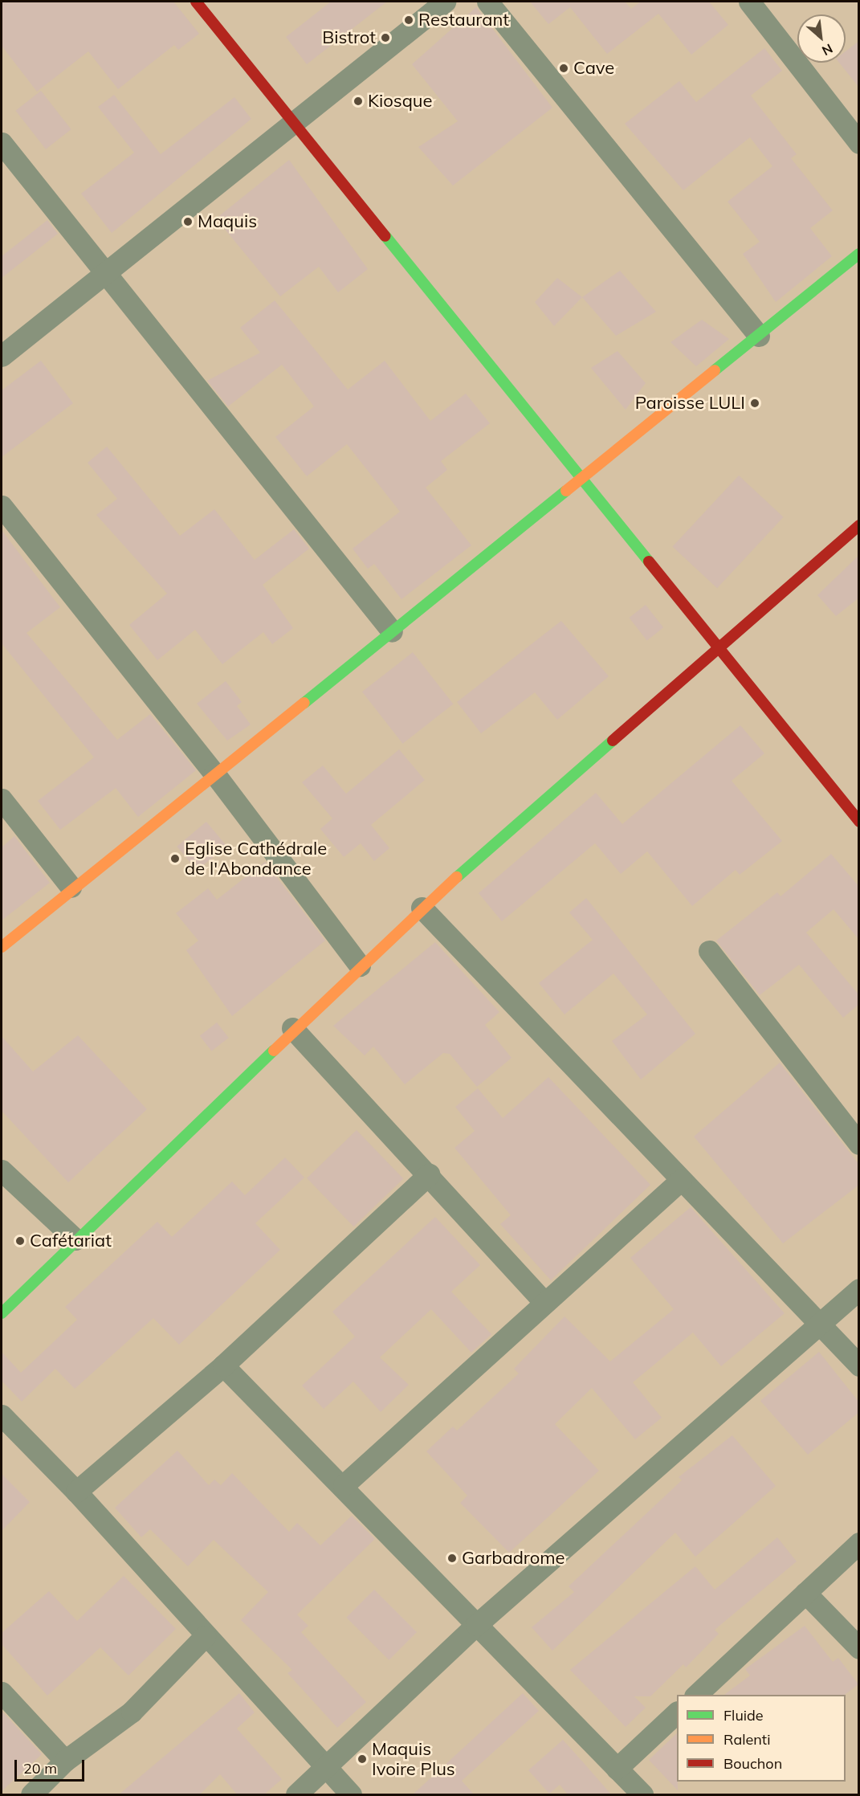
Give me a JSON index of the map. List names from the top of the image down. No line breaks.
{"places":["Restaurant","Bistrot","Cave","Kiosque","Maquis","Paroisse LULI","Eglise Cathédrale de l'Abondance","Cafétariat","Garbadrome","Maquis Ivoire Plus"],"legend":["Fluide","Ralenti","Bouchon"],"scale_bar":"20 m","north":"bottom right"}
